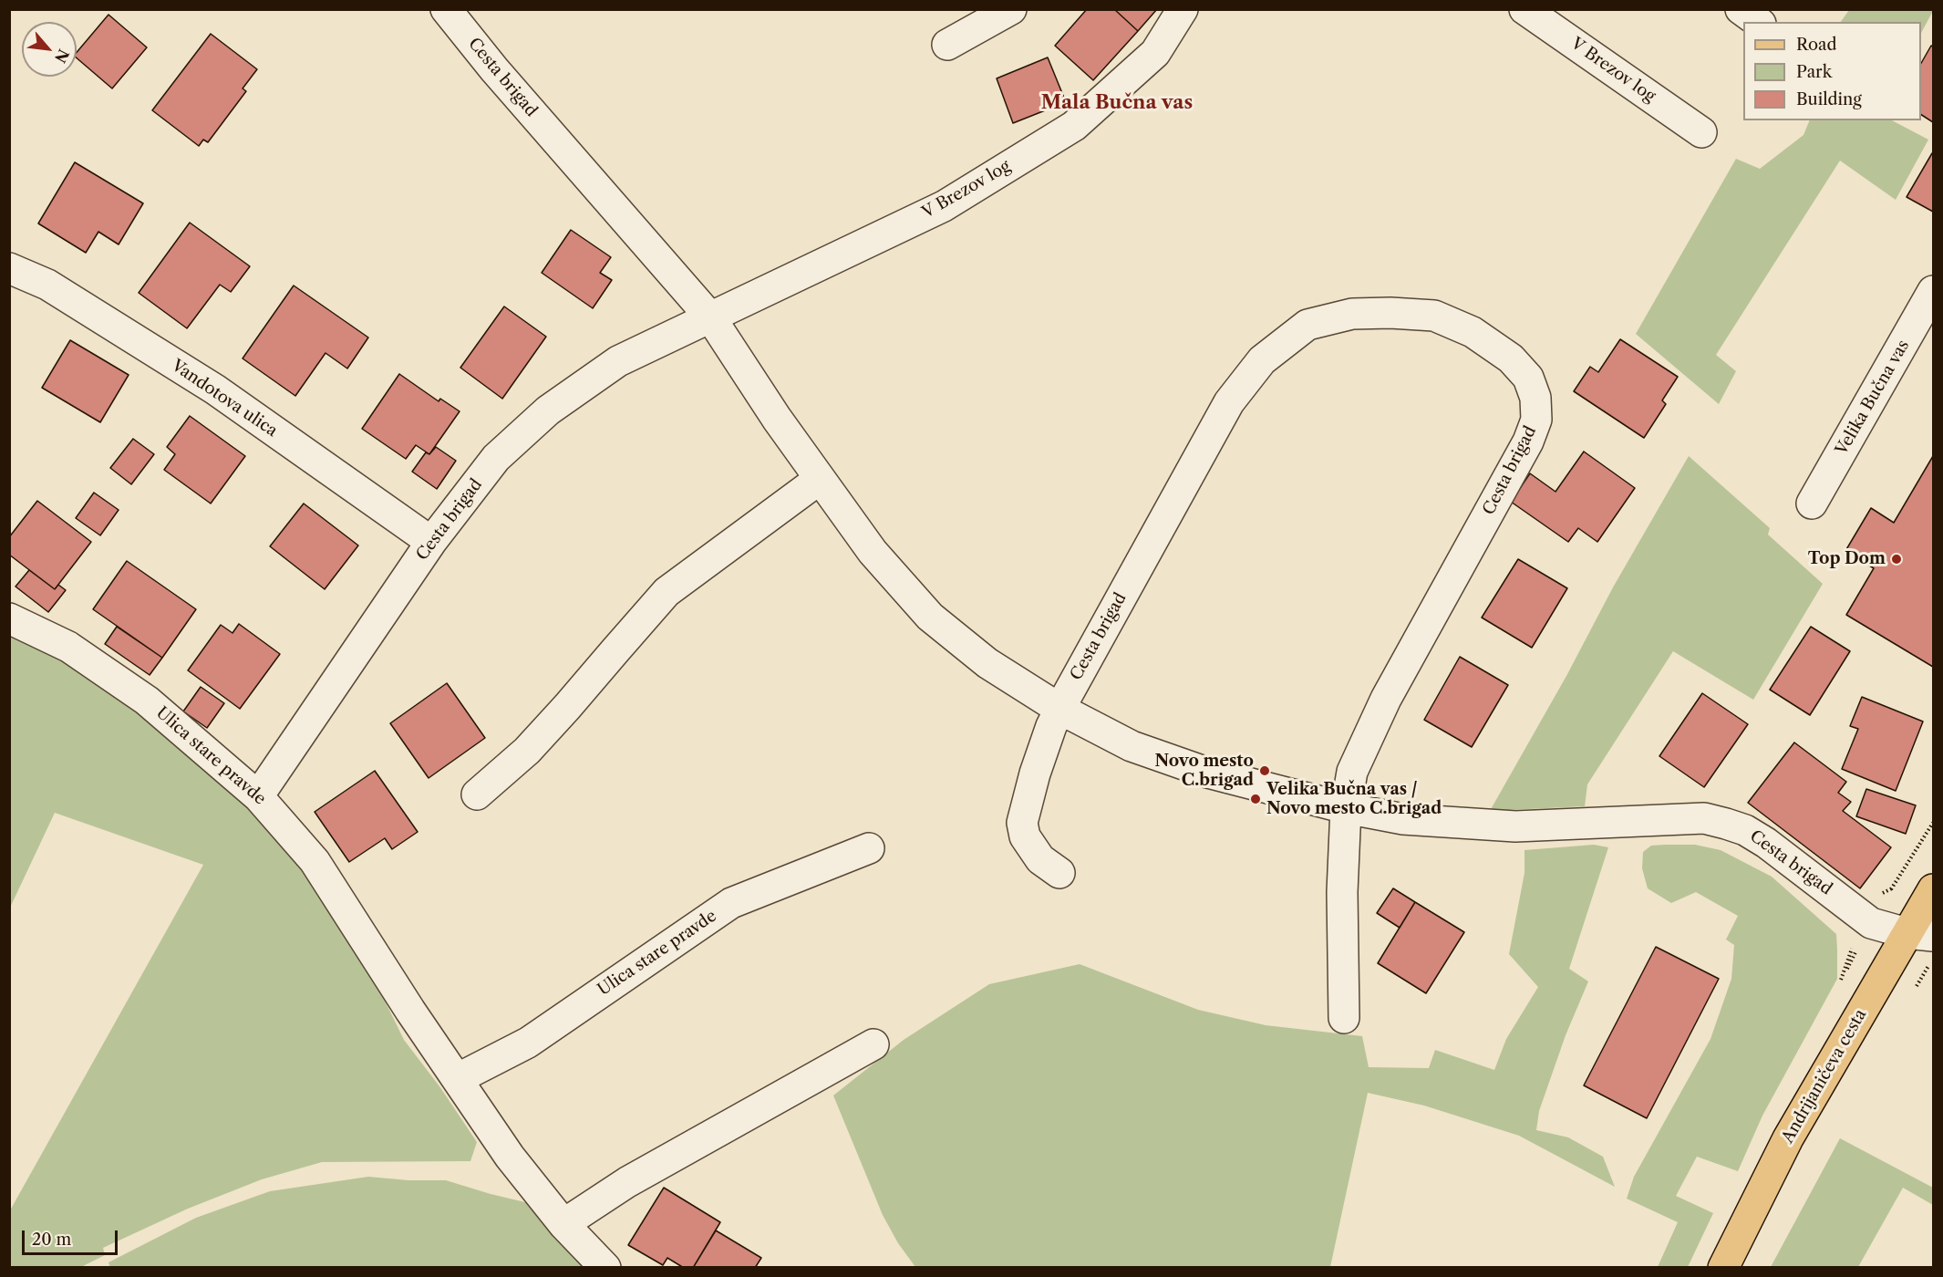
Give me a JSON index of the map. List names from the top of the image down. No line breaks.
{"streets":{"main road":["Andrijaničeva cesta"],"street":["V Brezov log","Cesta brigad","Velika Bučna vas","Vandotova ulica","Ulica stare pravde"]},"crossings":[["V Brezov log","Cesta brigad"],["Cesta brigad","Vandotova ulica"],["Cesta brigad","Ulica stare pravde"],["Cesta brigad","Andrijaničeva cesta"]],"districts":["Mala Bučna vas"],"places":["Top Dom","Novo mesto C.brigad","Velika Bučna vas / Novo mesto C.brigad"],"legend":["Road","Park","Building"],"scale_bar":"20 m","north":"bottom right"}
